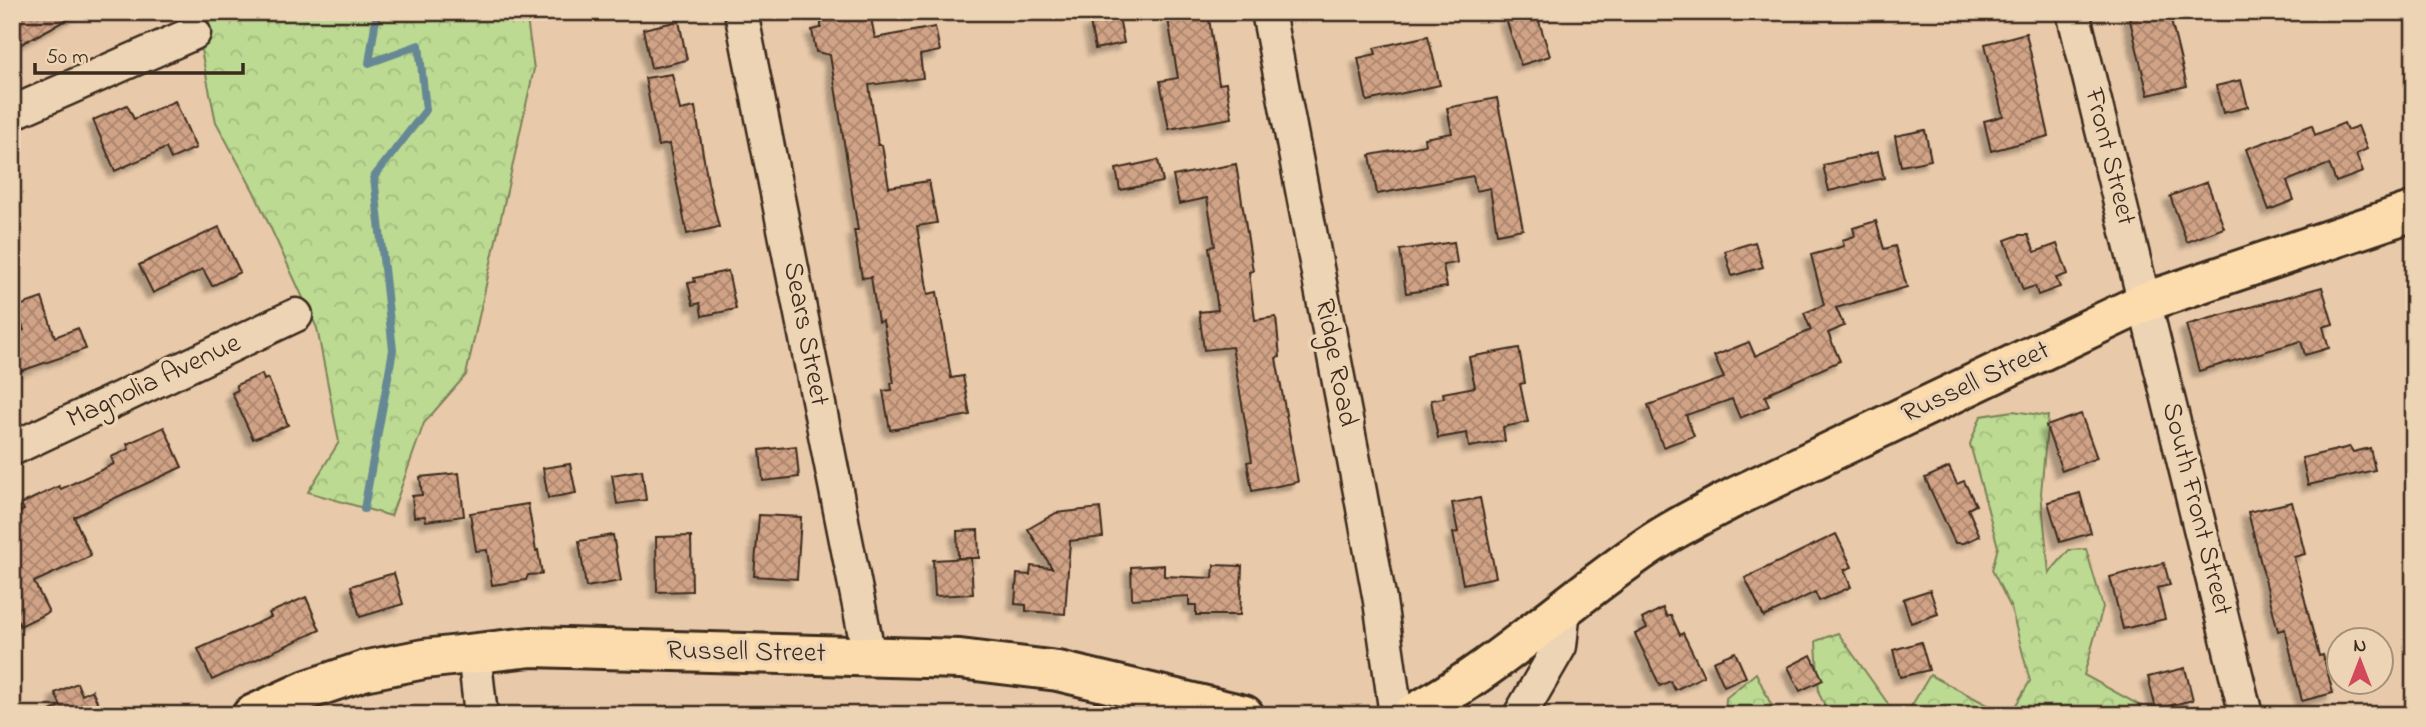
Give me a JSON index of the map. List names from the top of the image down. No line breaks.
{"streets":{"main road":["Russell Street"],"street":["Front Street","Sears Street","Ridge Road","Magnolia Avenue","South Front Street"]},"crossings":[["Front Street","Russell Street"],["Front Street","South Front Street"],["Sears Street","Russell Street"],["Russell Street","South Front Street"]],"scale_bar":"50 m","north":"top"}
